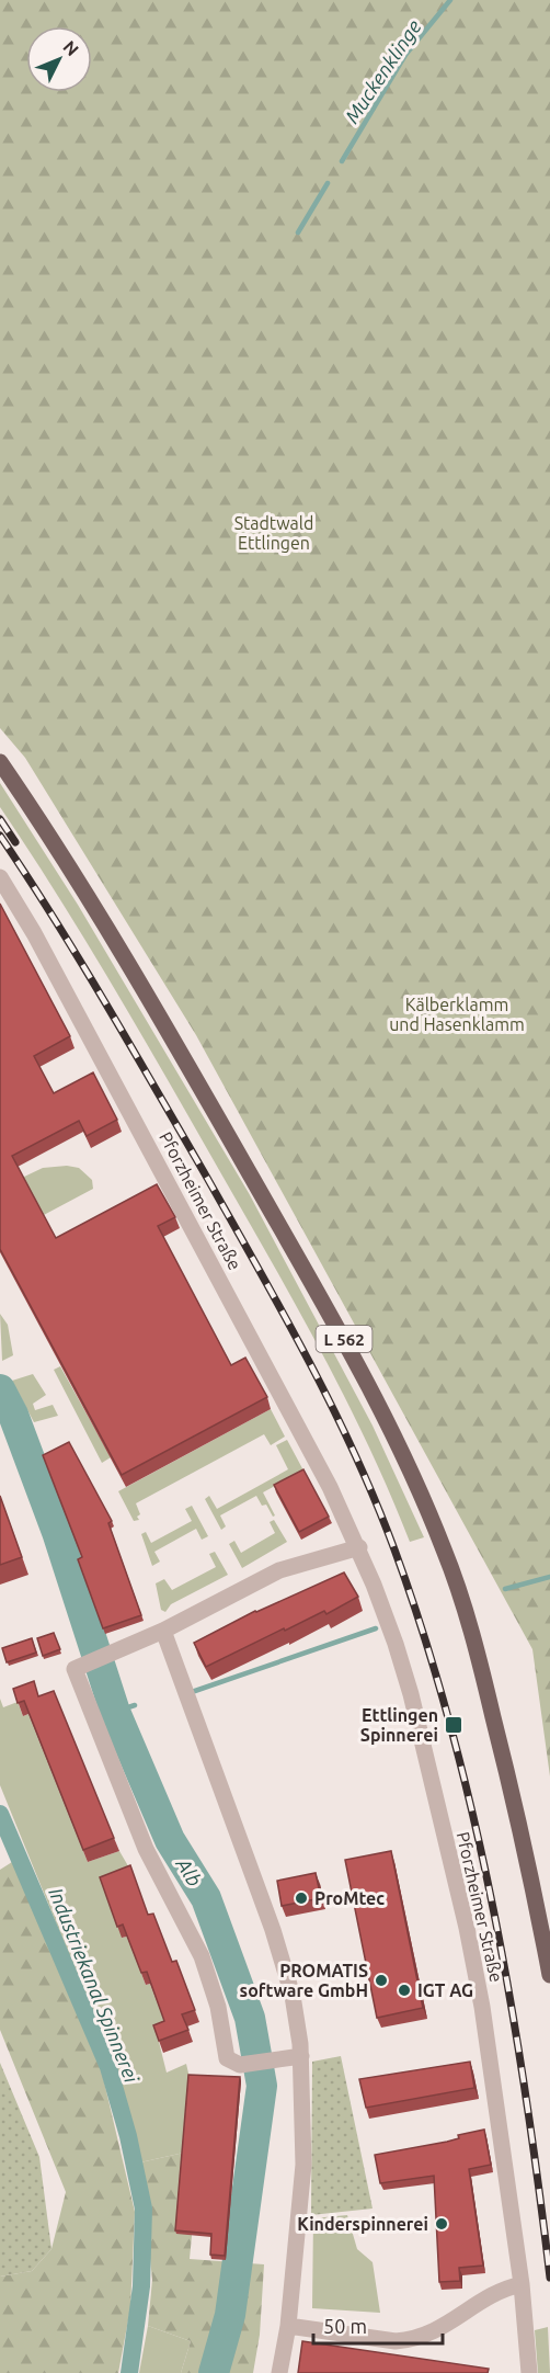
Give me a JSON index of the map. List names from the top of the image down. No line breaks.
{"streets":{"main road":["L 562"],"street":["Pforzheimer Straße"]},"water":["Muckenklinge","Alb","Industriekanal Spinnerei"],"parks":["Stadtwald Ettlingen","Kälberklamm und Hasenklamm"],"places":{"transit":["Ettlingen Spinnerei"],"other":["ProMtec","PROMATIS software GmbH","IGT AG","Kinderspinnerei"]},"scale_bar":"50 m","north":"top right"}
